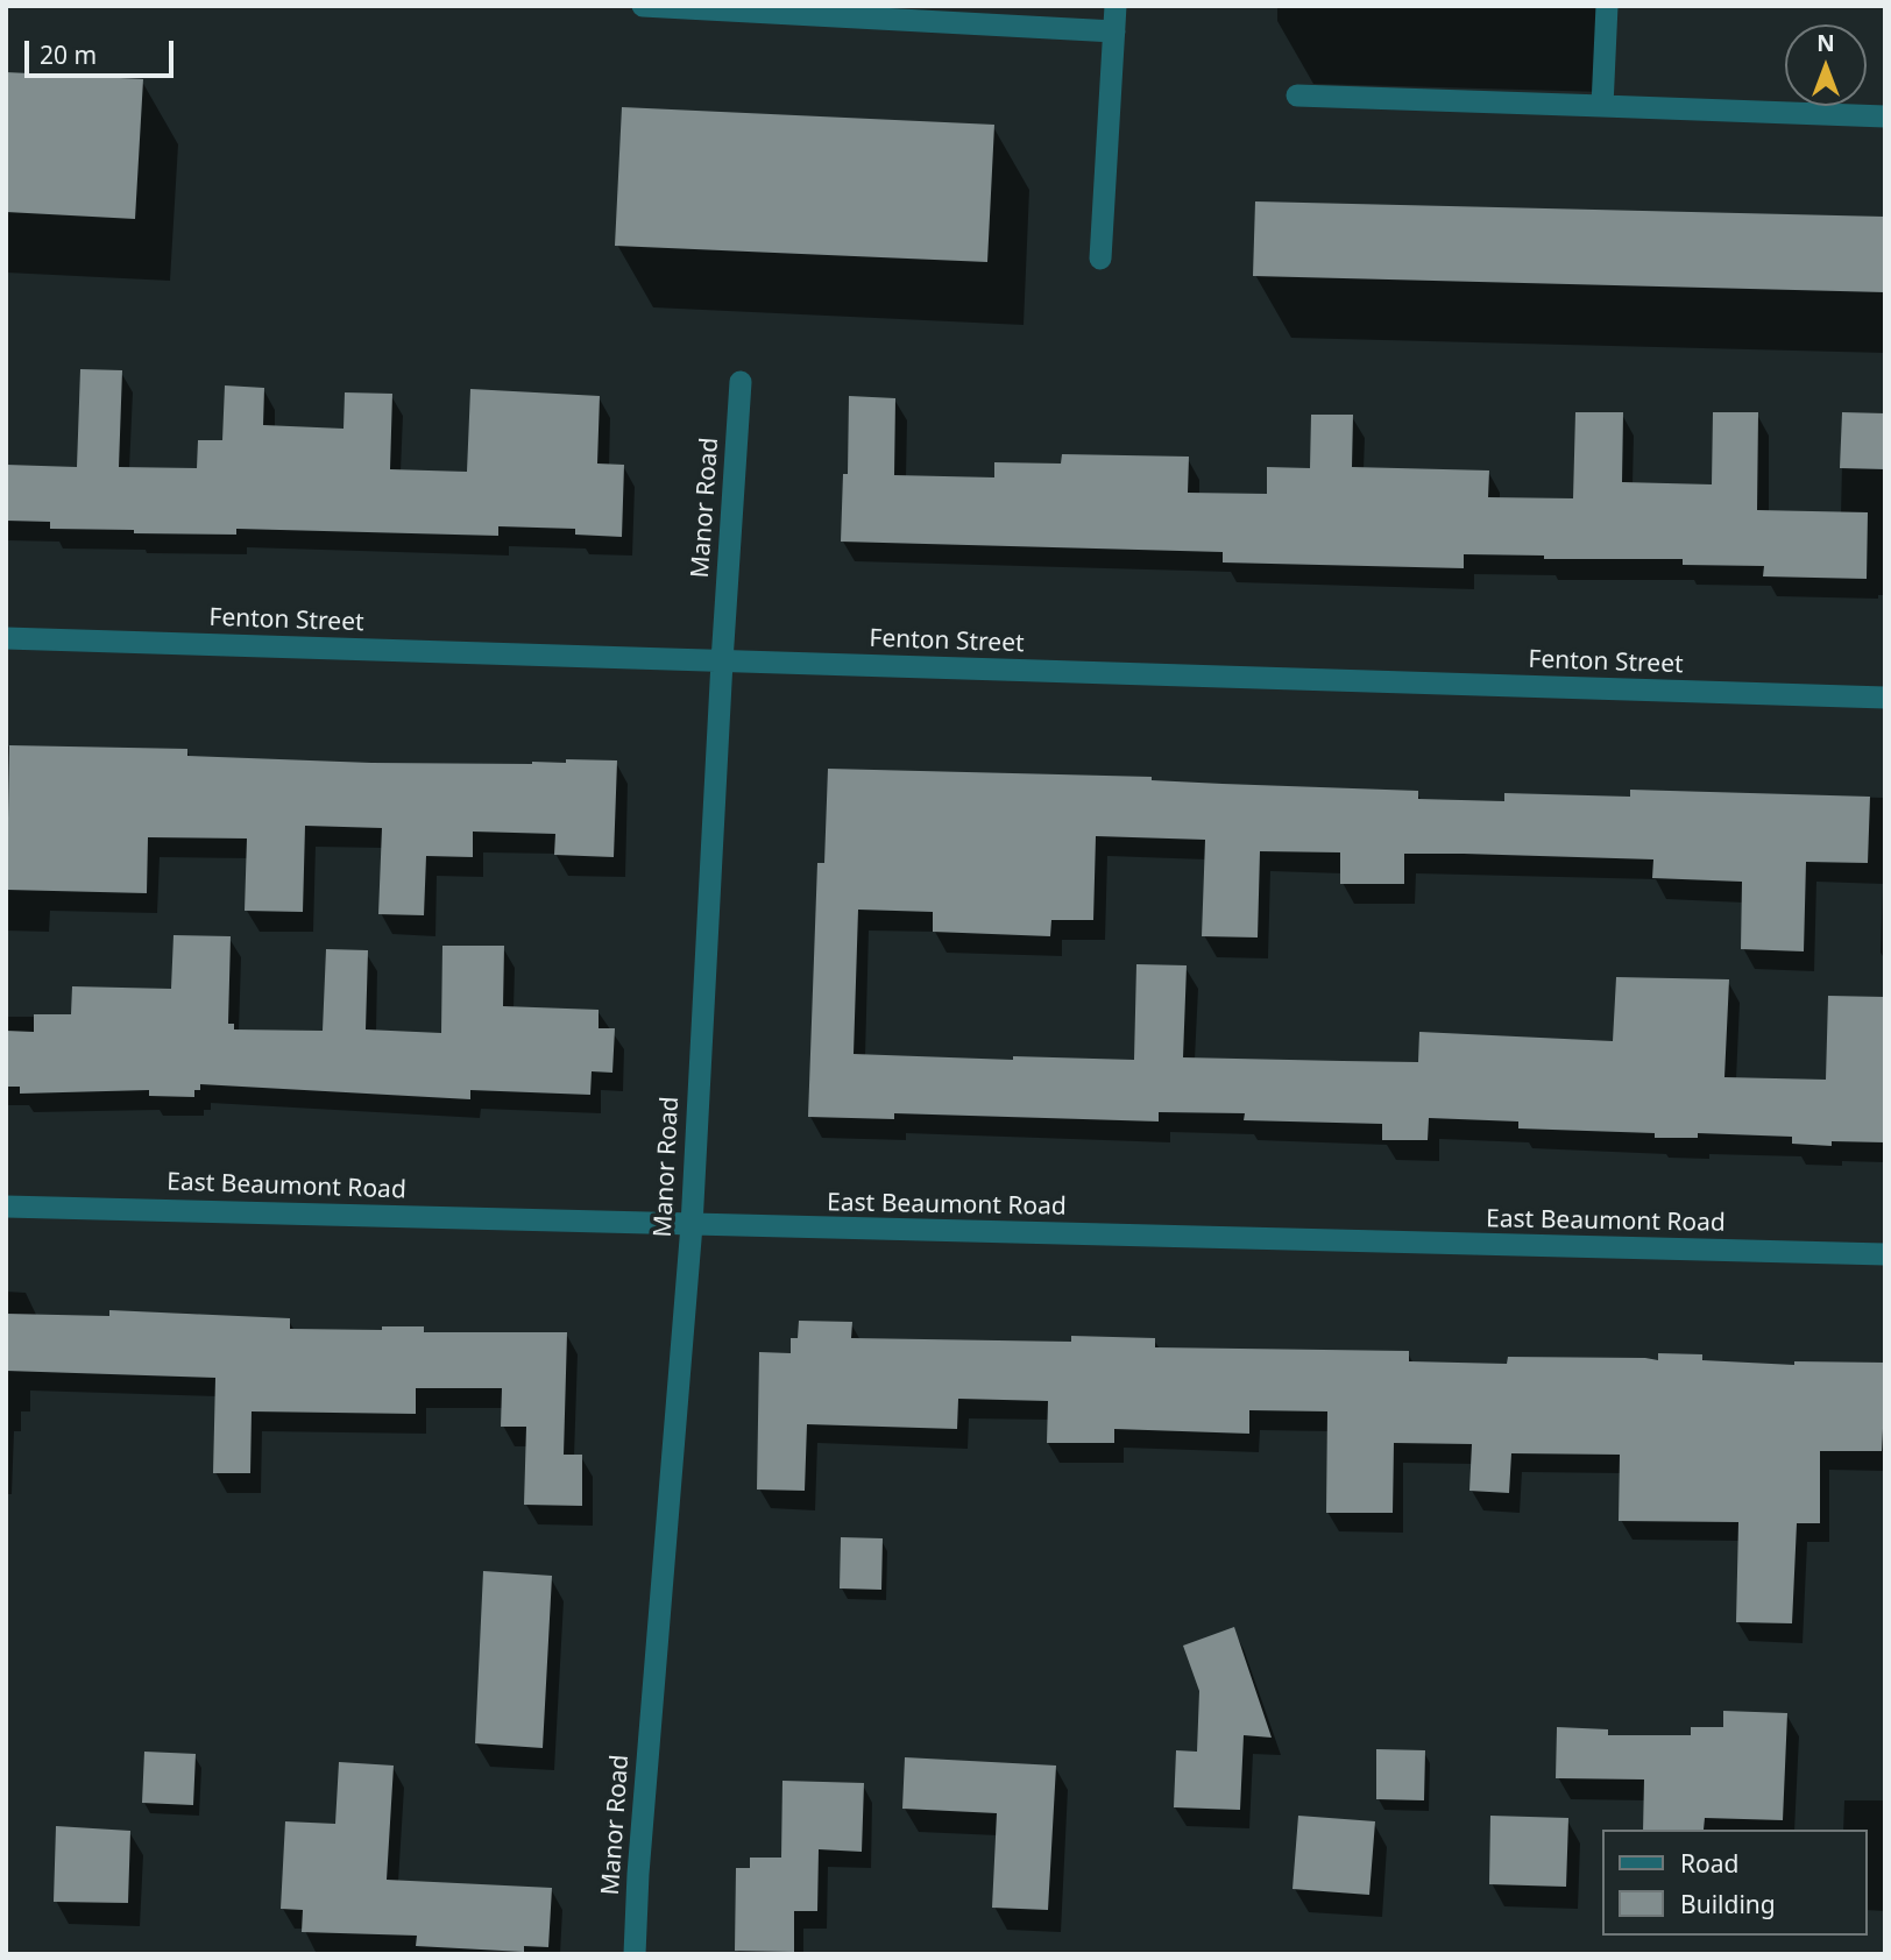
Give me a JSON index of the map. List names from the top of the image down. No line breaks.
{"streets":{"street":["Manor Road","Fenton Street","East Beaumont Road"]},"crossings":[["Manor Road","Fenton Street"],["Manor Road","East Beaumont Road"]],"legend":["Road","Building"],"scale_bar":"20 m","north":"top"}
